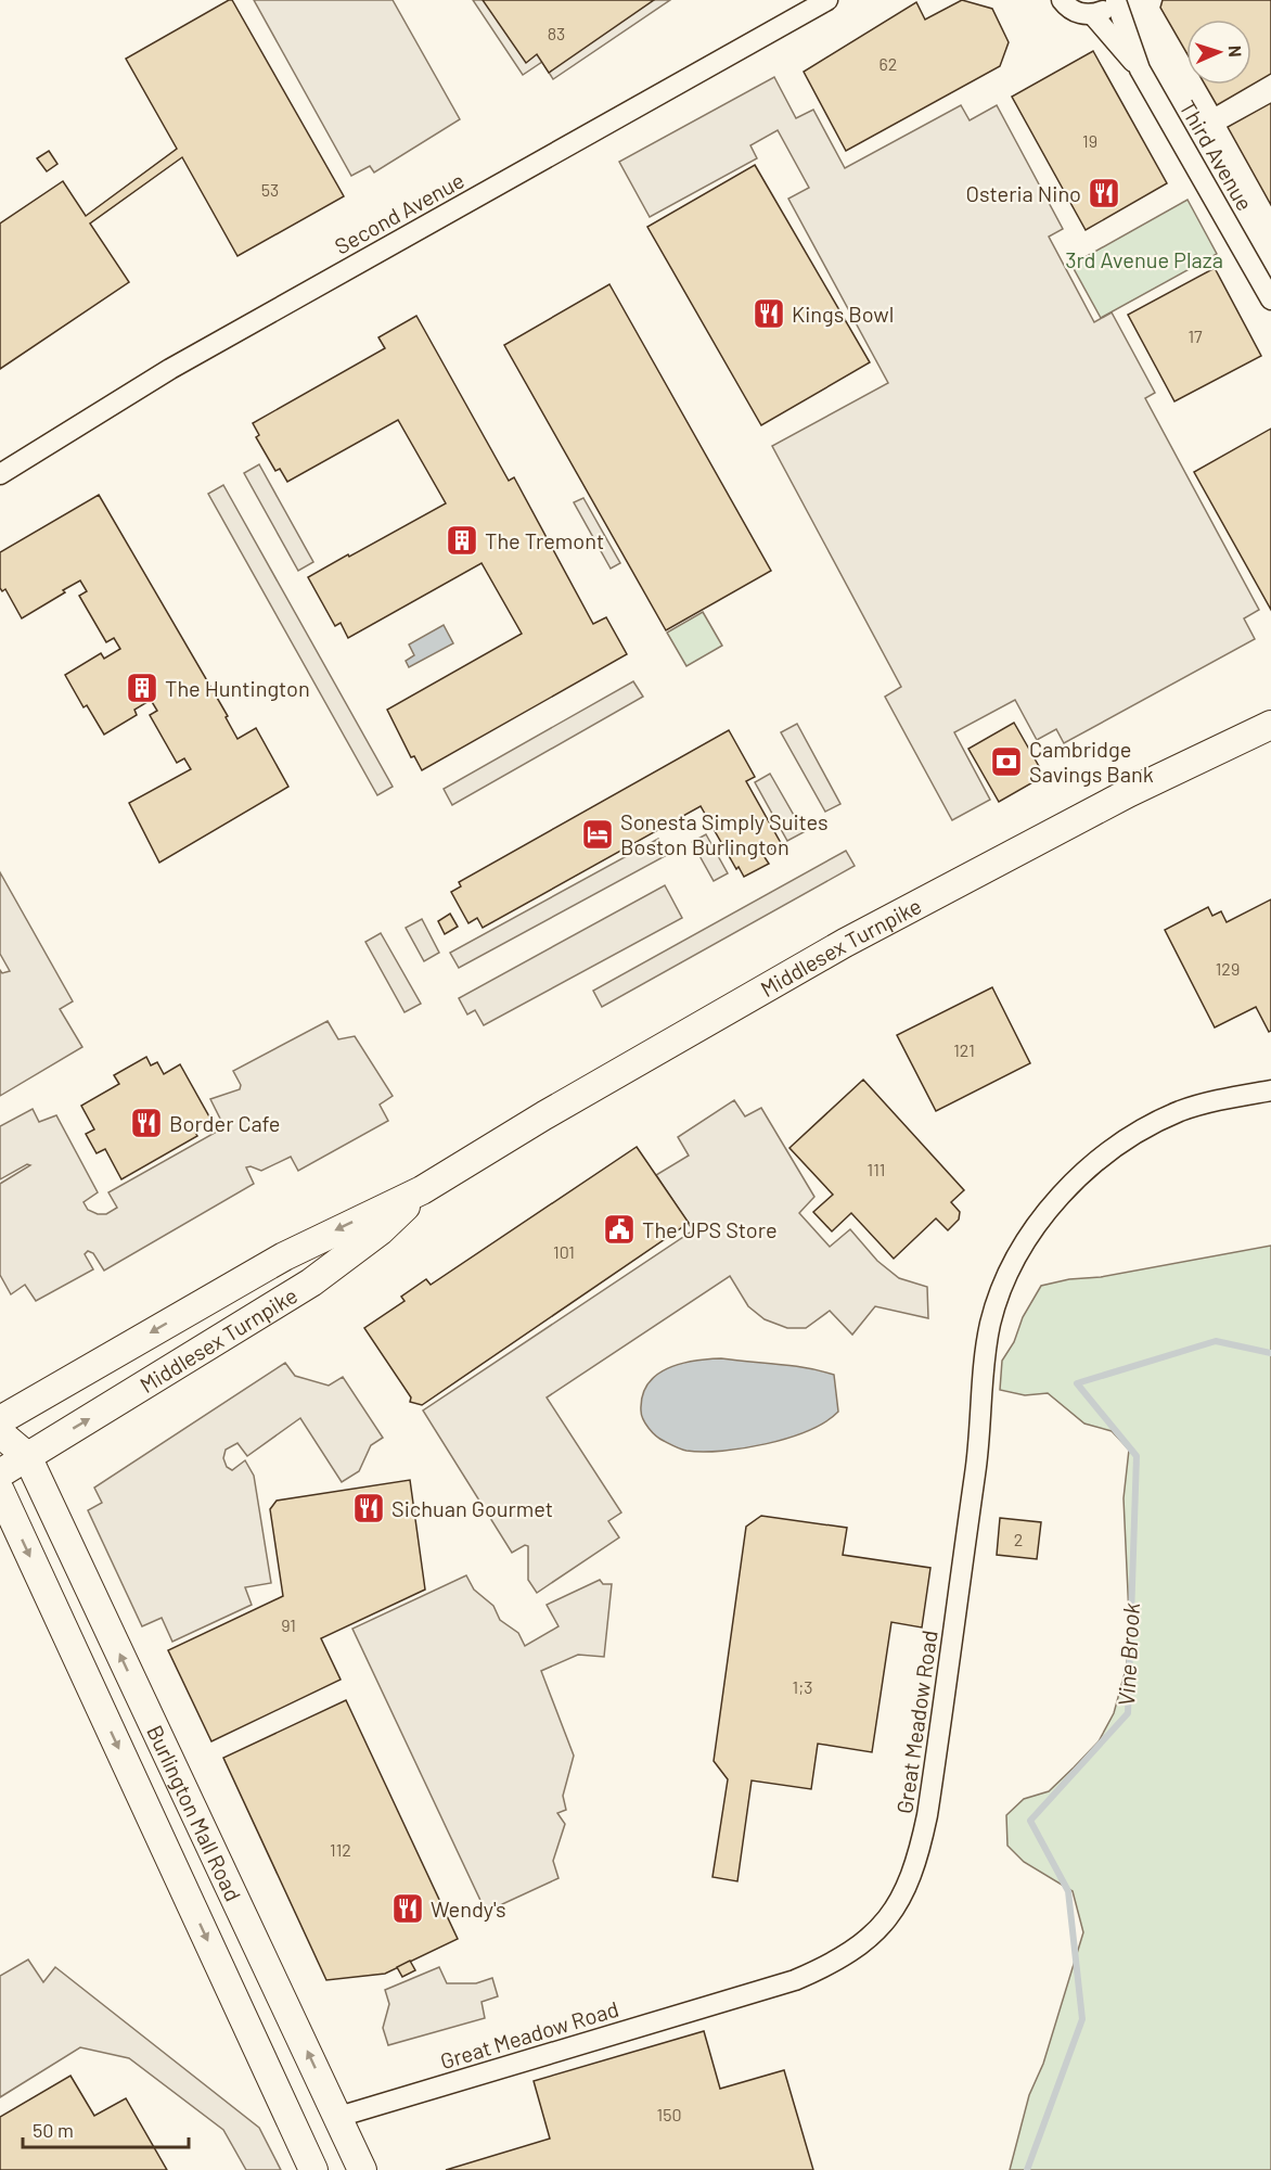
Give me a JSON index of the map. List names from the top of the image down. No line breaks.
{"streets":{"main road":["Middlesex Turnpike","Burlington Mall Road"],"street":["Third Avenue","Second Avenue","Great Meadow Road"]},"crossings":[["Middlesex Turnpike","Burlington Mall Road"],["Great Meadow Road","Burlington Mall Road"]],"water":["Vine Brook"],"parks":["3rd Avenue Plaza"],"places":{"restaurant":["Osteria Nino","Kings Bowl","Border Cafe","Sichuan Gourmet","Wendy's"],"building":["The Tremont","The Huntington"],"bank":["Cambridge Savings Bank"],"hotel":["Sonesta Simply Suites Boston Burlington"],"public building":["The UPS Store"]},"house_numbers":["83","62","19","53","17","129","121","111","101","2","91","1;3","112","150"],"scale_bar":"50 m","north":"right"}
